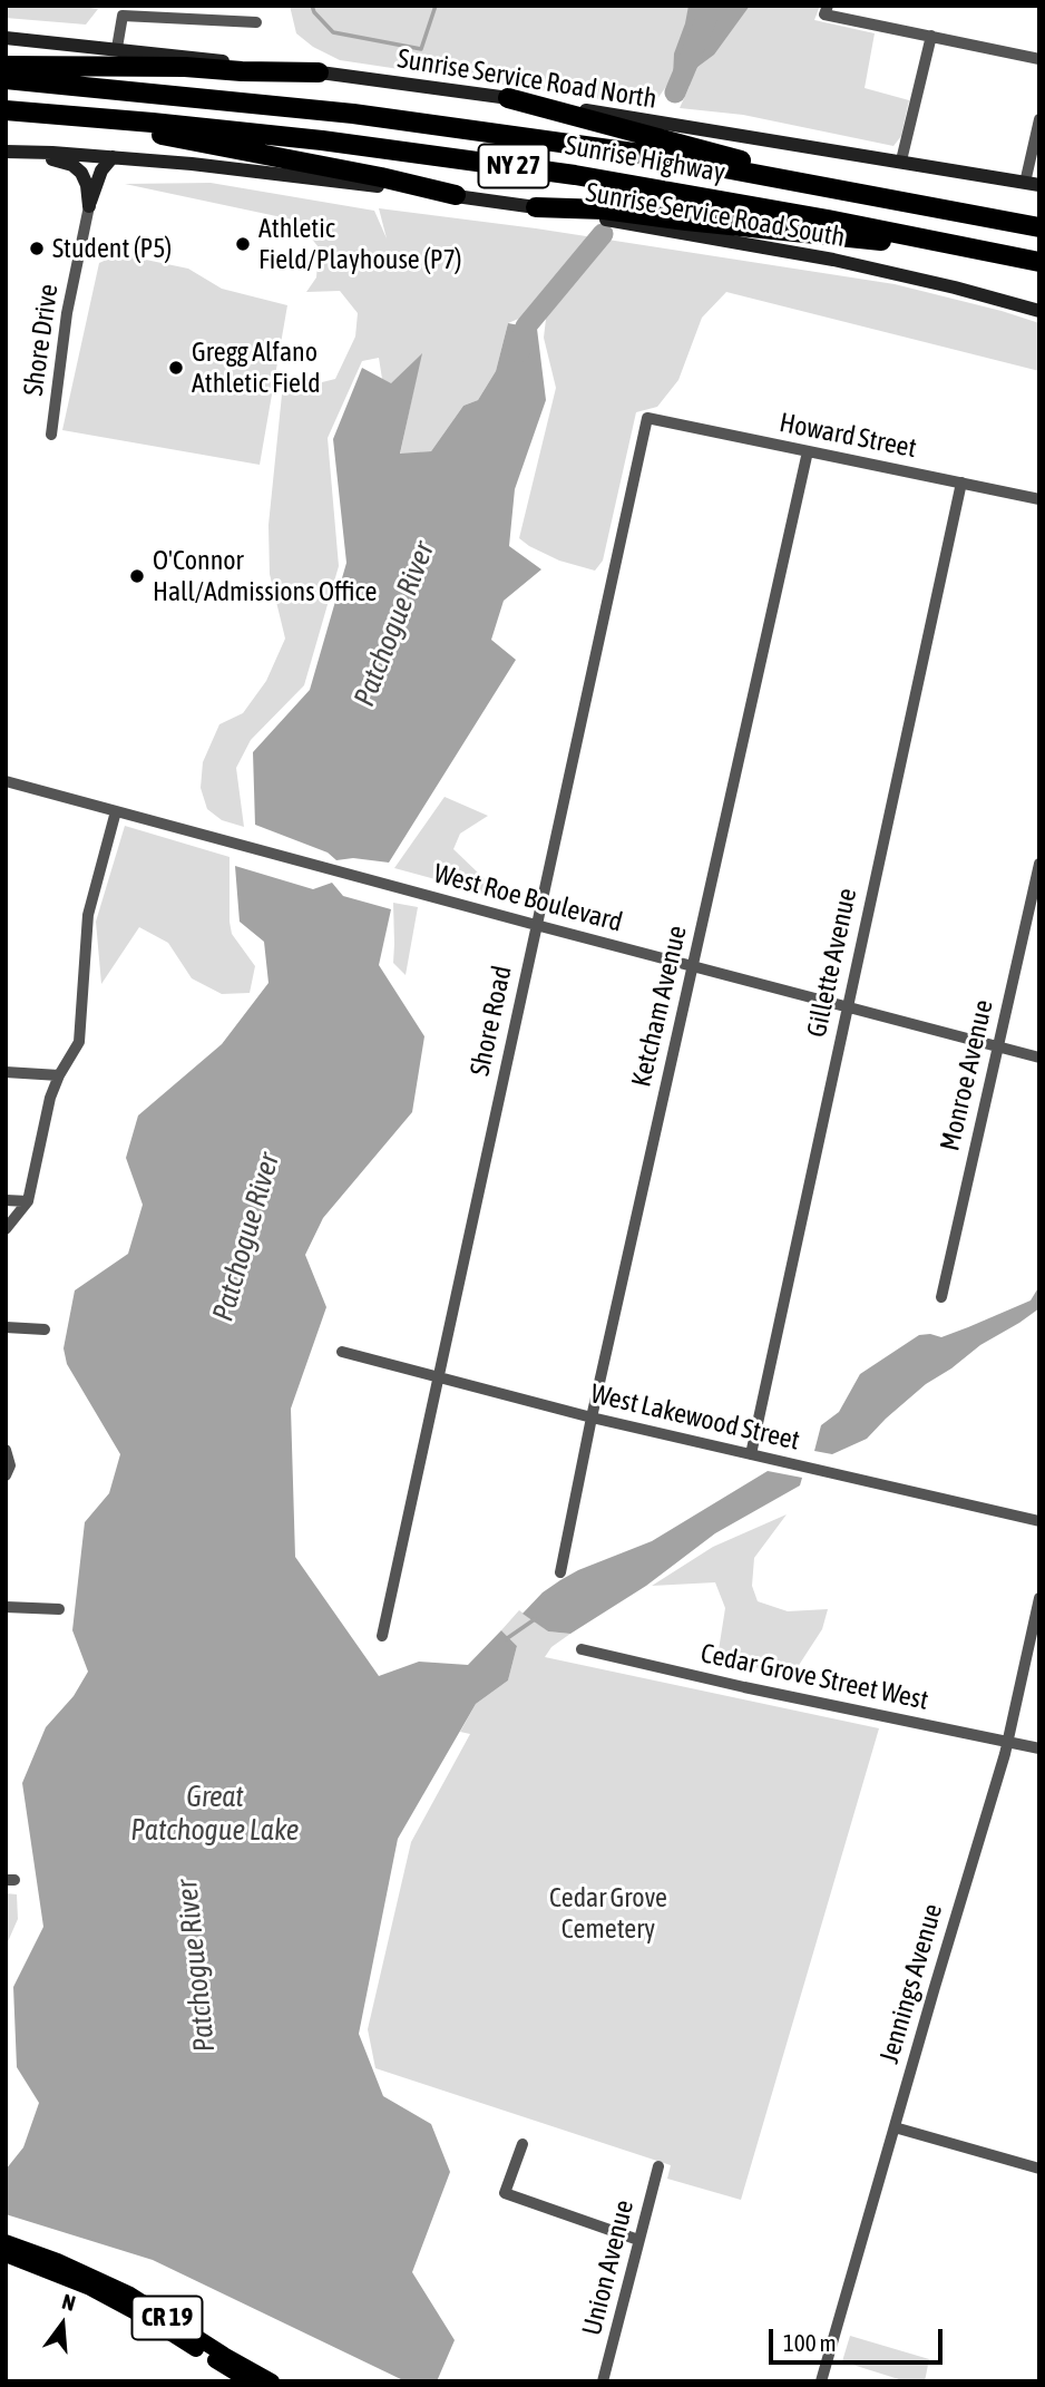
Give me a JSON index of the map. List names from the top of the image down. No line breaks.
{"streets":{"highway":["Sunrise Highway","NY 27"],"main road":["Sunrise Service Road North","Sunrise Service Road South","CR 19"],"street":["Shore Drive","Howard Street","West Roe Boulevard","Gillette Avenue","Ketcham Avenue","Shore Road","Monroe Avenue","West Lakewood Street","Cedar Grove Street West","Jennings Avenue","Union Avenue"]},"crossings":[["Howard Street","Gillette Avenue"],["Howard Street","Ketcham Avenue"],["Howard Street","Shore Road"],["West Roe Boulevard","Gillette Avenue"],["West Roe Boulevard","Ketcham Avenue"],["West Roe Boulevard","Shore Road"],["West Roe Boulevard","Monroe Avenue"],["Gillette Avenue","West Lakewood Street"],["Ketcham Avenue","West Lakewood Street"],["Shore Road","West Lakewood Street"],["Cedar Grove Street West","Jennings Avenue"]],"water":["Patchogue River","Great Patchogue Lake"],"parks":["Cedar Grove Cemetery"],"places":["Athletic Field/Playhouse (P7)","Student (P5)","Gregg Alfano Athletic Field","O'Connor Hall/Admissions Office"],"scale_bar":"100 m","north":"top"}
